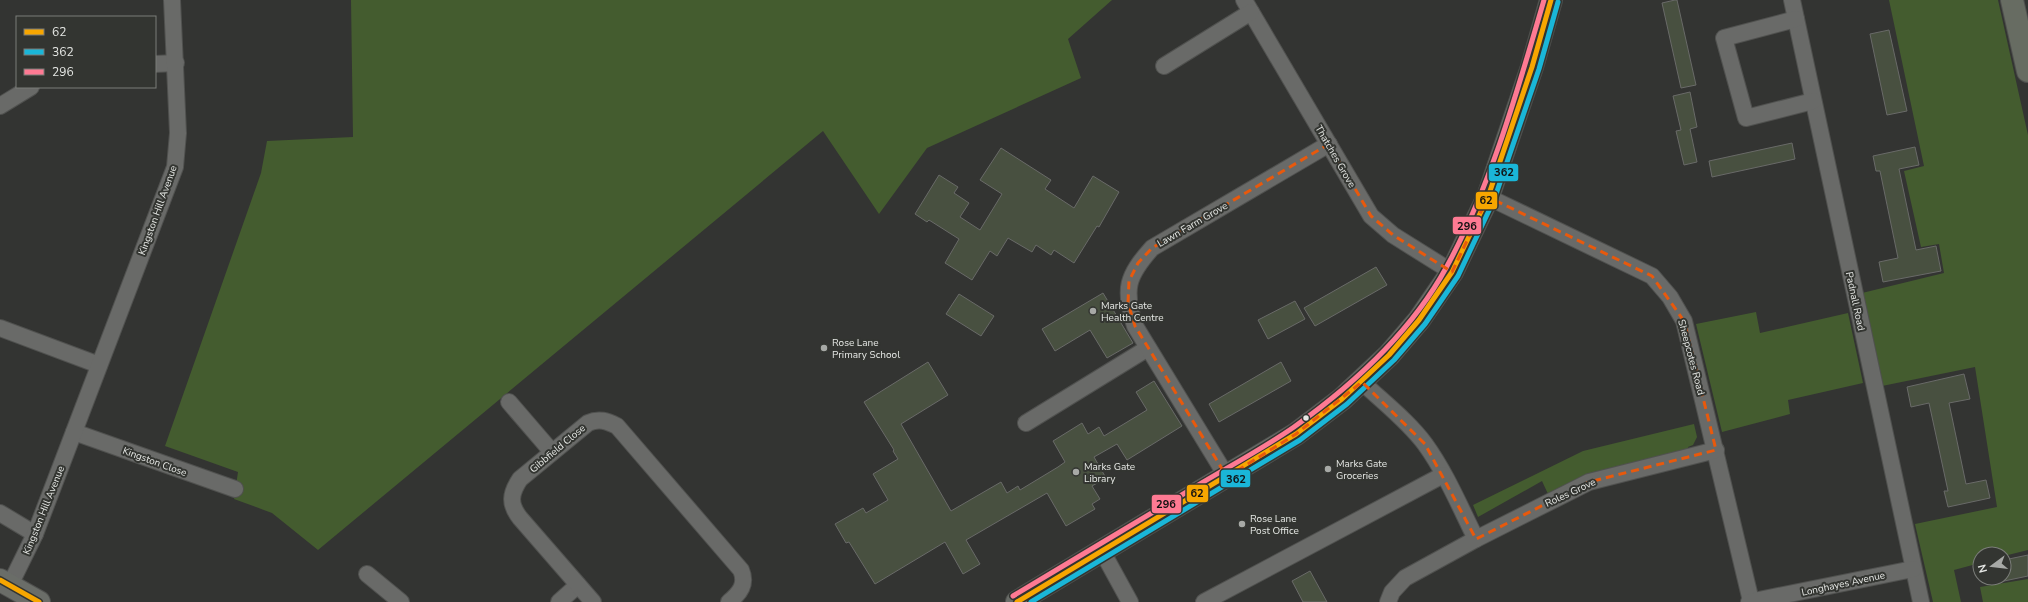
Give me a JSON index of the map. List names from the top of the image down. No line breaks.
{"streets":{"street":["Thatches Grove","Kingston Hill Avenue","Lawn Farm Grove","Padnall Road","Sheepcotes Road","Gibbfield Close","Kingston Close","Roles Grove","Longhayes Avenue"]},"crossings":[["Thatches Grove","Lawn Farm Grove"],["Kingston Hill Avenue","Kingston Close"],["Padnall Road","Longhayes Avenue"],["Sheepcotes Road","Roles Grove"],["Sheepcotes Road","Longhayes Avenue"]],"places":["Marks Gate Health Centre","Rose Lane Primary School","Marks Gate Groceries","Marks Gate Library","Rose Lane Post Office"],"lines":["transit line 62","transit line 296","transit line 362"],"legend":["62","362","296"],"north":"left"}
